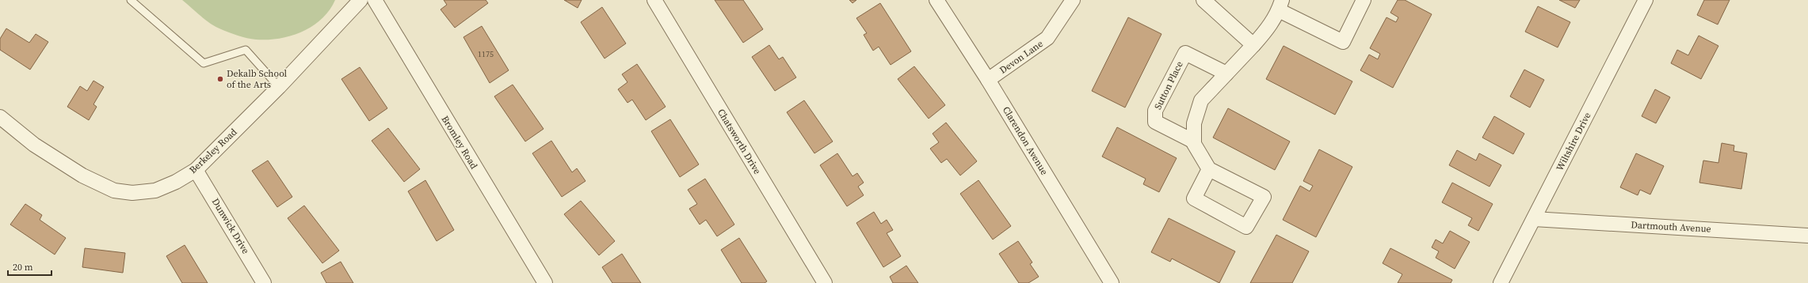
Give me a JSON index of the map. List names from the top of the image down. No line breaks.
{"streets":{"street":["Devon Lane","Sutton Place","Clarendon Avenue","Chatsworth Drive","Wiltshire Drive","Bromley Road","Berkeley Road","Dunwick Drive","Dartmouth Avenue"]},"crossings":[["Devon Lane","Clarendon Avenue"],["Wiltshire Drive","Dartmouth Avenue"],["Berkeley Road","Dunwick Drive"]],"places":["Dekalb School of the Arts"],"house_numbers":["1175"],"scale_bar":"20 m"}
